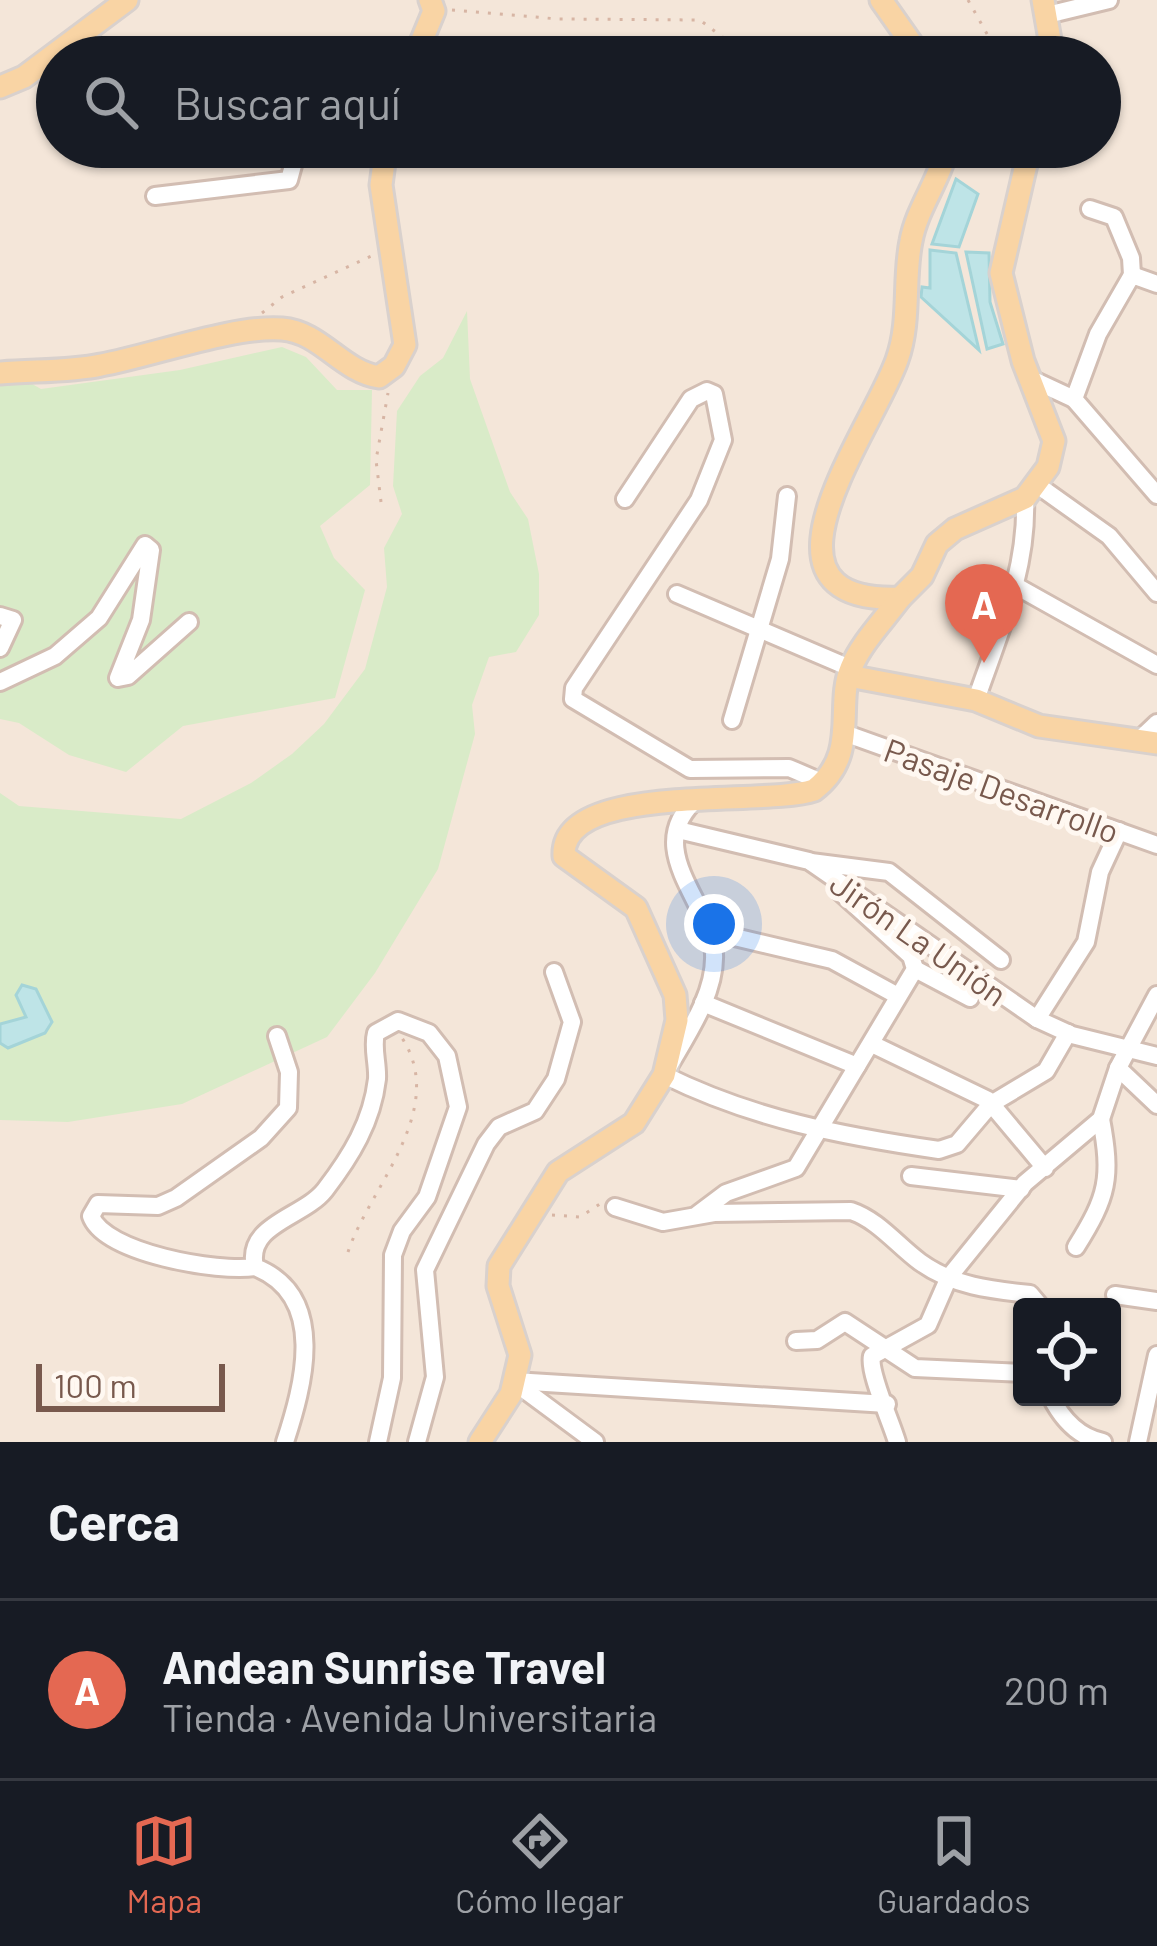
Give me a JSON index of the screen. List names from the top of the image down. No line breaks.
{"streets":{"street":["Pasaje Desarrollo","Jirón La Unión"]},"scale_bar":"100 m","page":{"search":"Buscar aquí","pins":"A","scale":"100 m","heading":"Cerca","list":[{"mark":"A","name":"Andean Sunrise Travel","note":"Tienda · Avenida Universitaria","value":"200 m"}],"nav":["Mapa","Cómo llegar","Guardados"]}}
